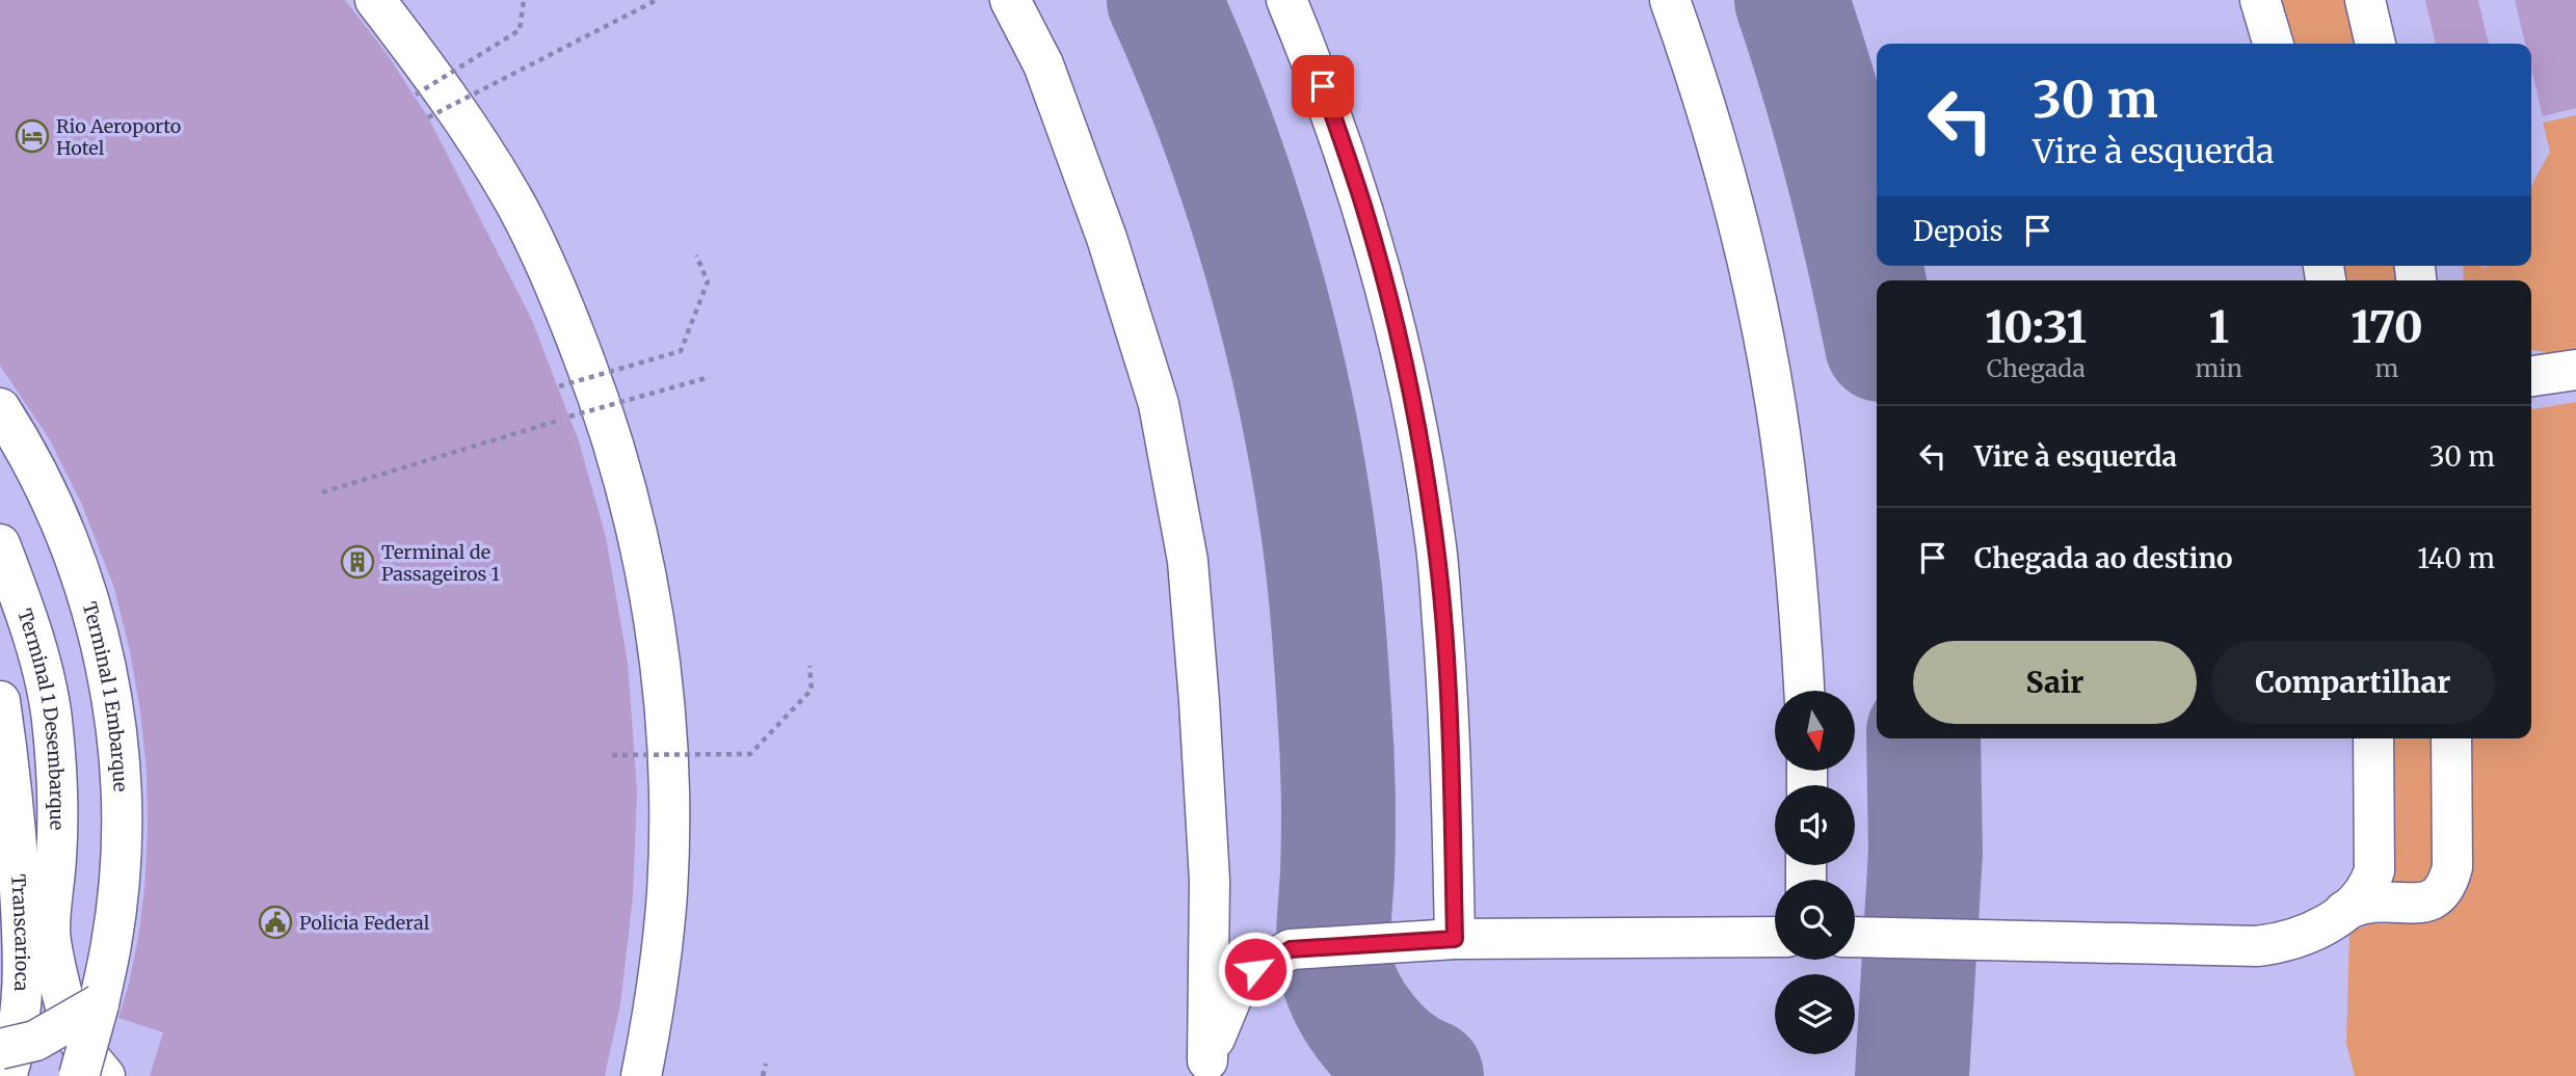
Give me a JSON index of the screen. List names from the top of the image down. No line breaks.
{"streets":{"street":["Terminal 1 Embarque","Terminal 1 Desembarque","Transcarioca"]},"places":{"hotel":["Rio Aeroporto Hotel"],"building":["Terminal de Passageiros 1"],"public building":["Policia Federal"]},"north":"bottom","page":{"turn":["30 m","Vire à esquerda"],"then":"Depois","eta":["10:31","Chegada","1","min","170","m"],"list":[{"name":"Vire à esquerda","value":"30 m"},{"name":"Chegada ao destino","value":"140 m"}],"buttons":["Sair","Compartilhar"]}}
